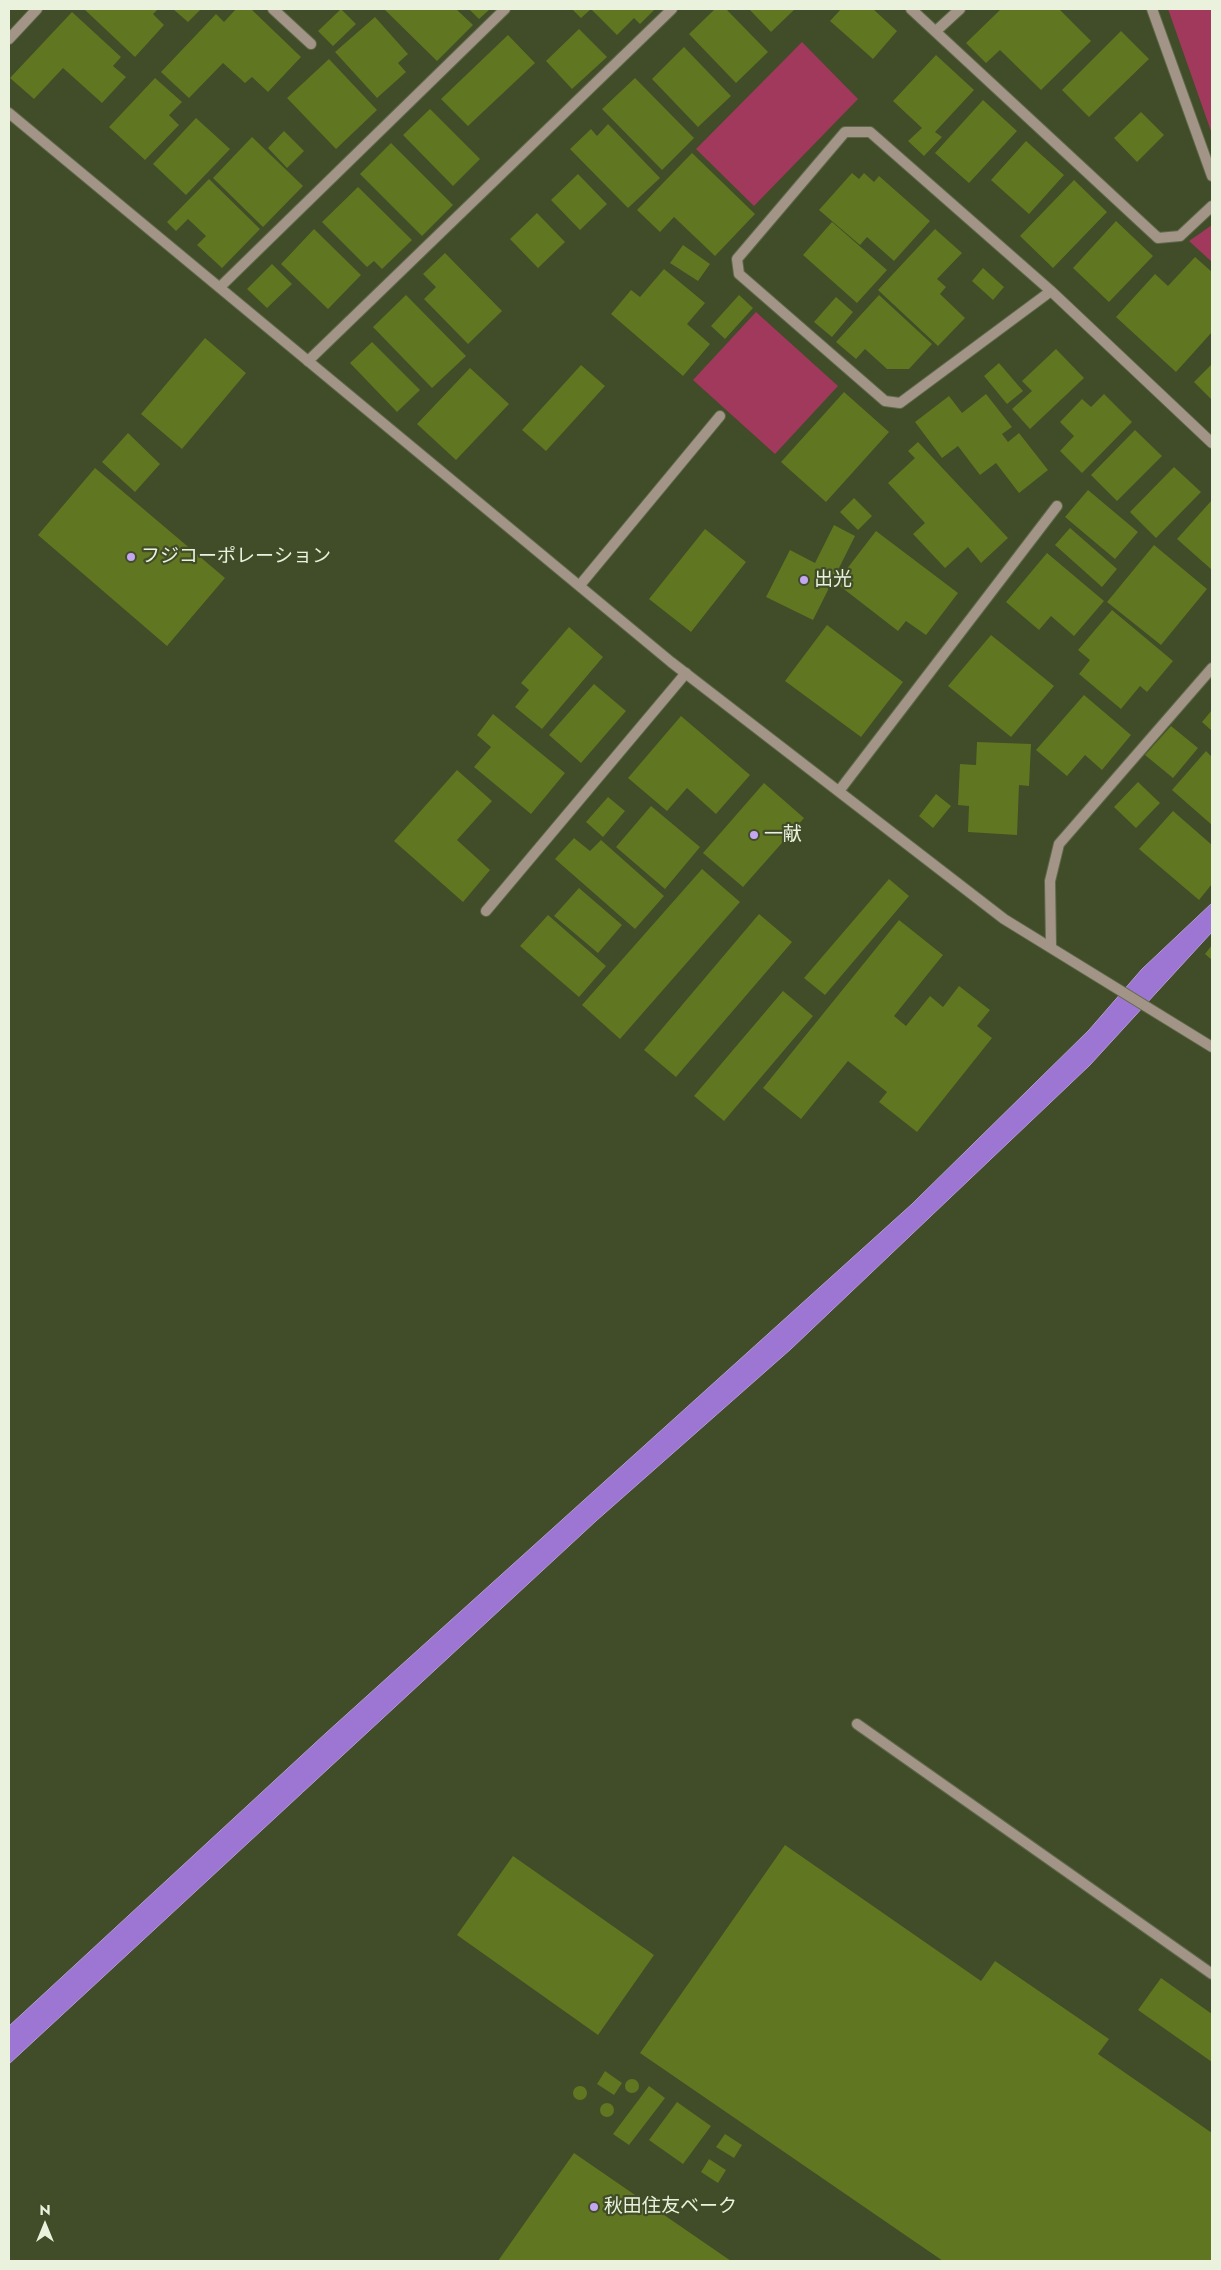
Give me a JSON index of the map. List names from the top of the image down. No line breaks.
{"places":["フジコーポレーション","出光","一献","秋田住友ベーク"],"north":"top"}
